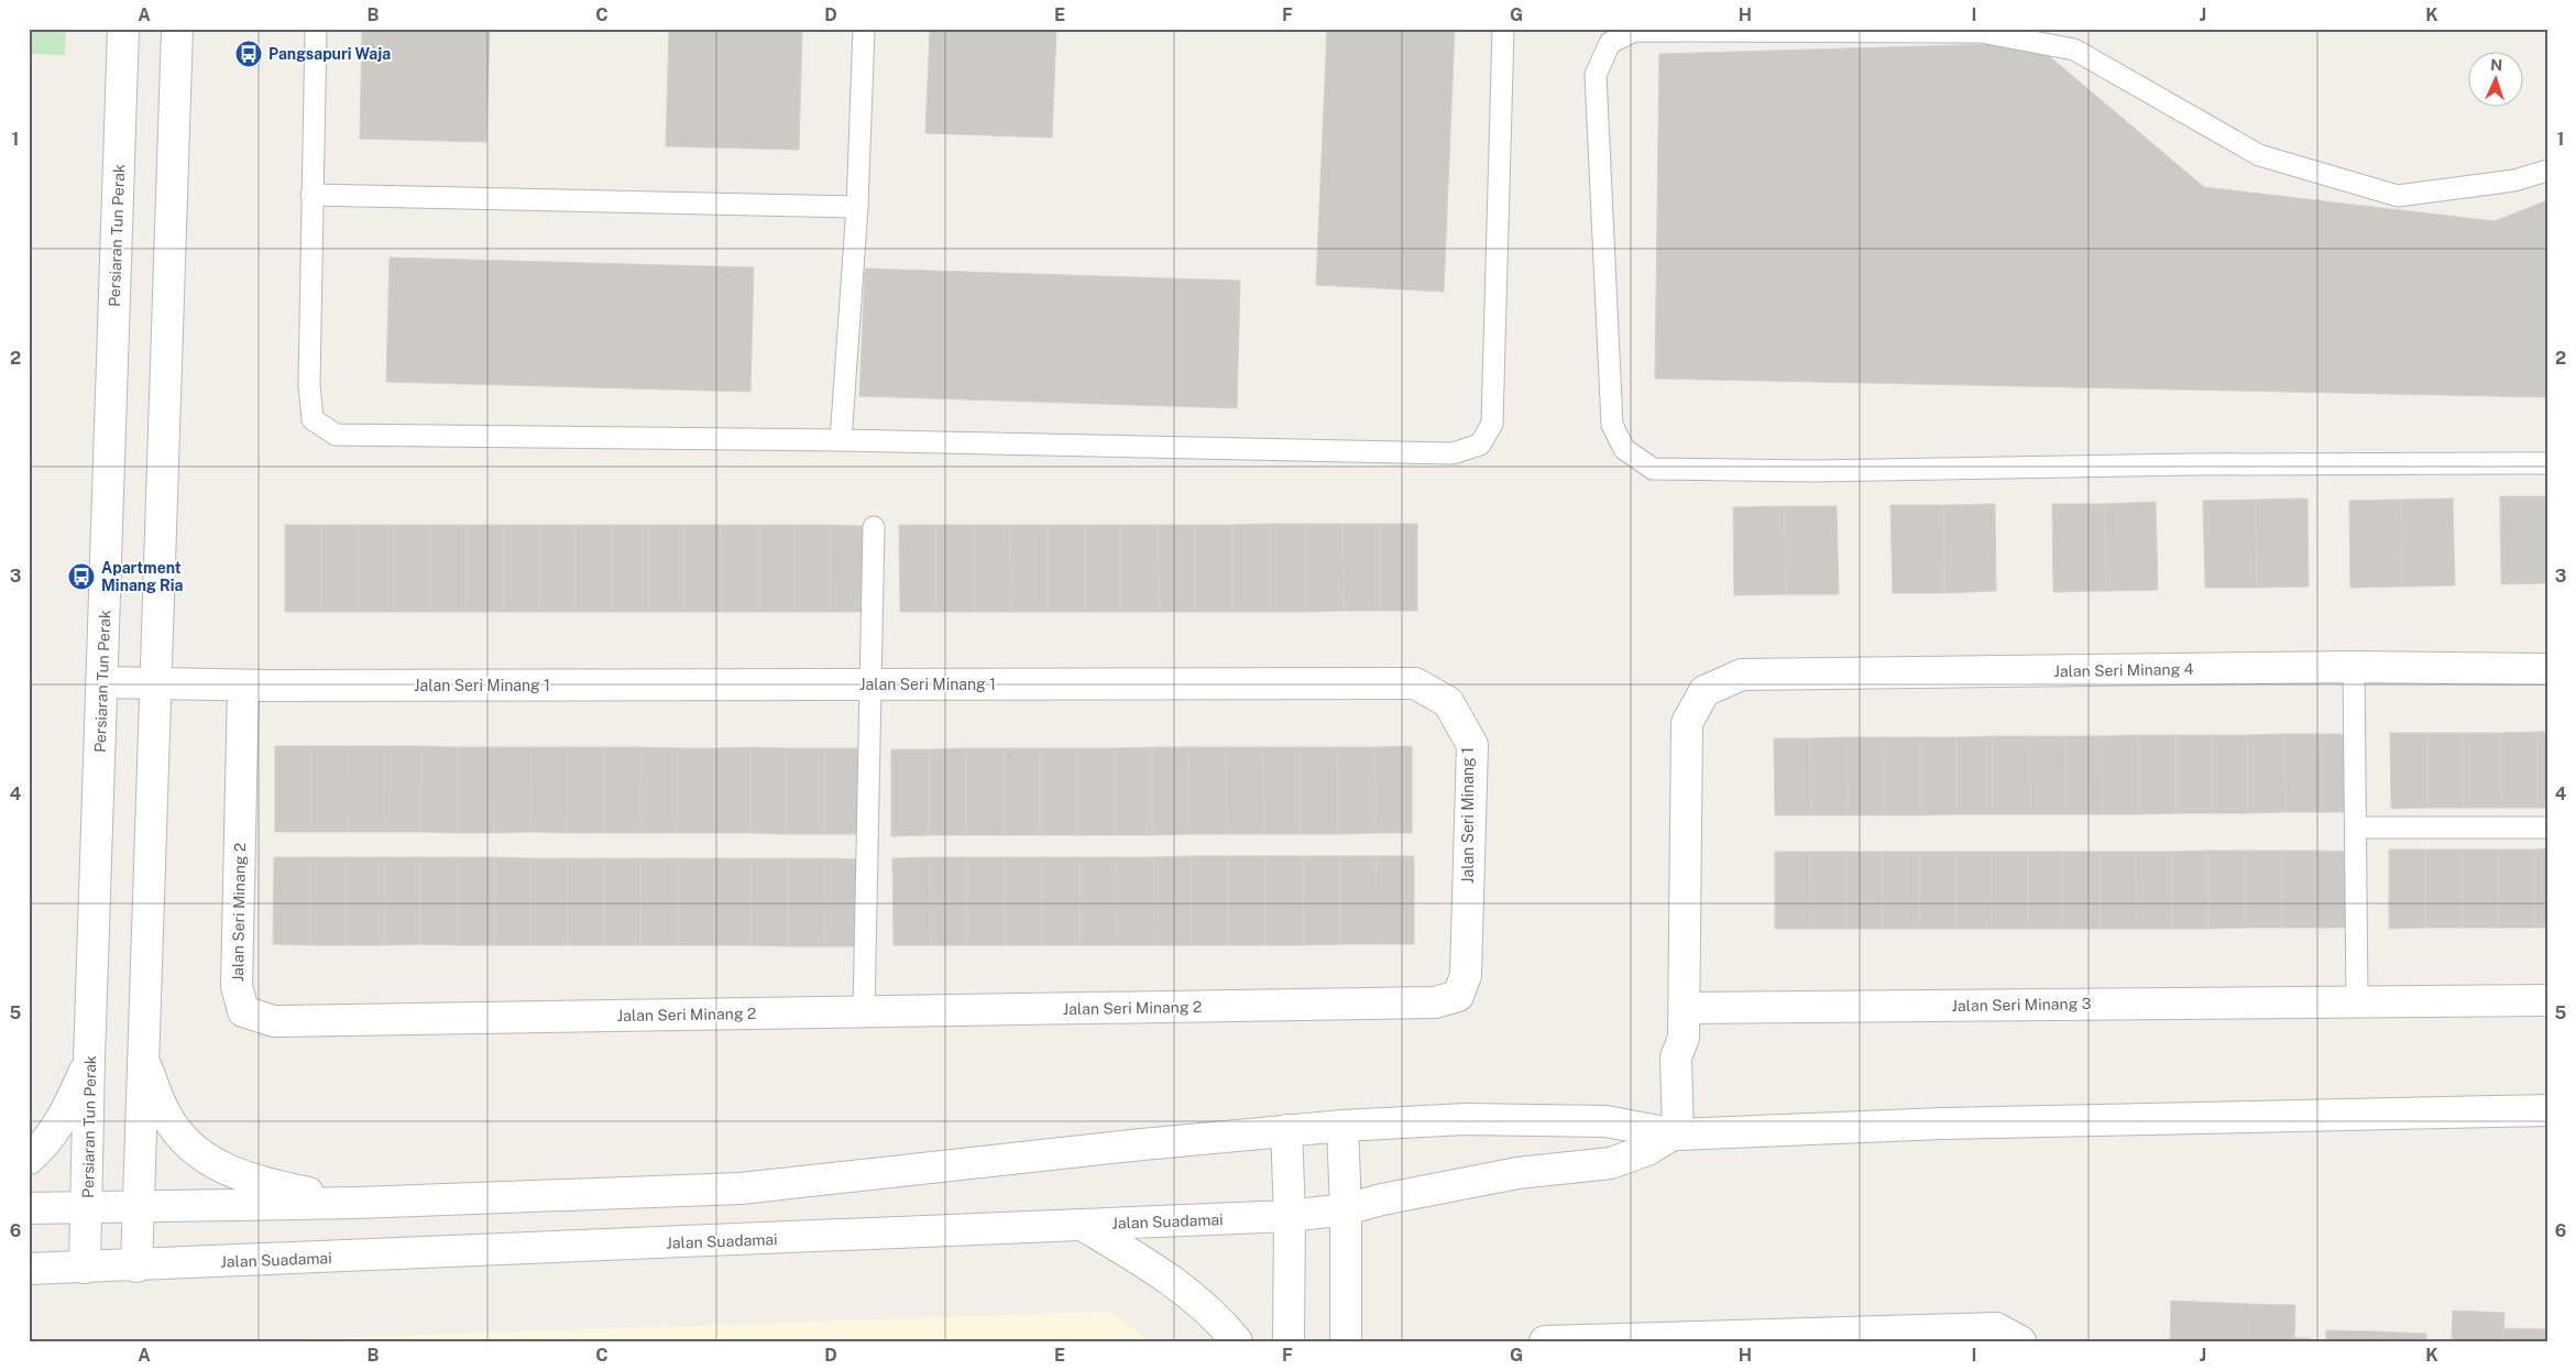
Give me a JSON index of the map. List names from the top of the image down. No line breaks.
{"streets":{"street":["Persiaran Tun Perak","Jalan Seri Minang 4","Jalan Seri Minang 1","Jalan Seri Minang 2","Jalan Seri Minang 3","Jalan Suadamai"]},"crossings":[["Persiaran Tun Perak","Jalan Seri Minang 1"],["Persiaran Tun Perak","Jalan Suadamai"],["Jalan Seri Minang 4","Jalan Seri Minang 3"],["Jalan Seri Minang 1","Jalan Seri Minang 2"]],"places":{"bus stop":["Pangsapuri Waja","Apartment Minang Ria"]},"north":"top","grid":{"columns":["A","B","C","D","E","F","G","H","I","J","K"],"rows":["1","2","3","4","5","6"]}}
